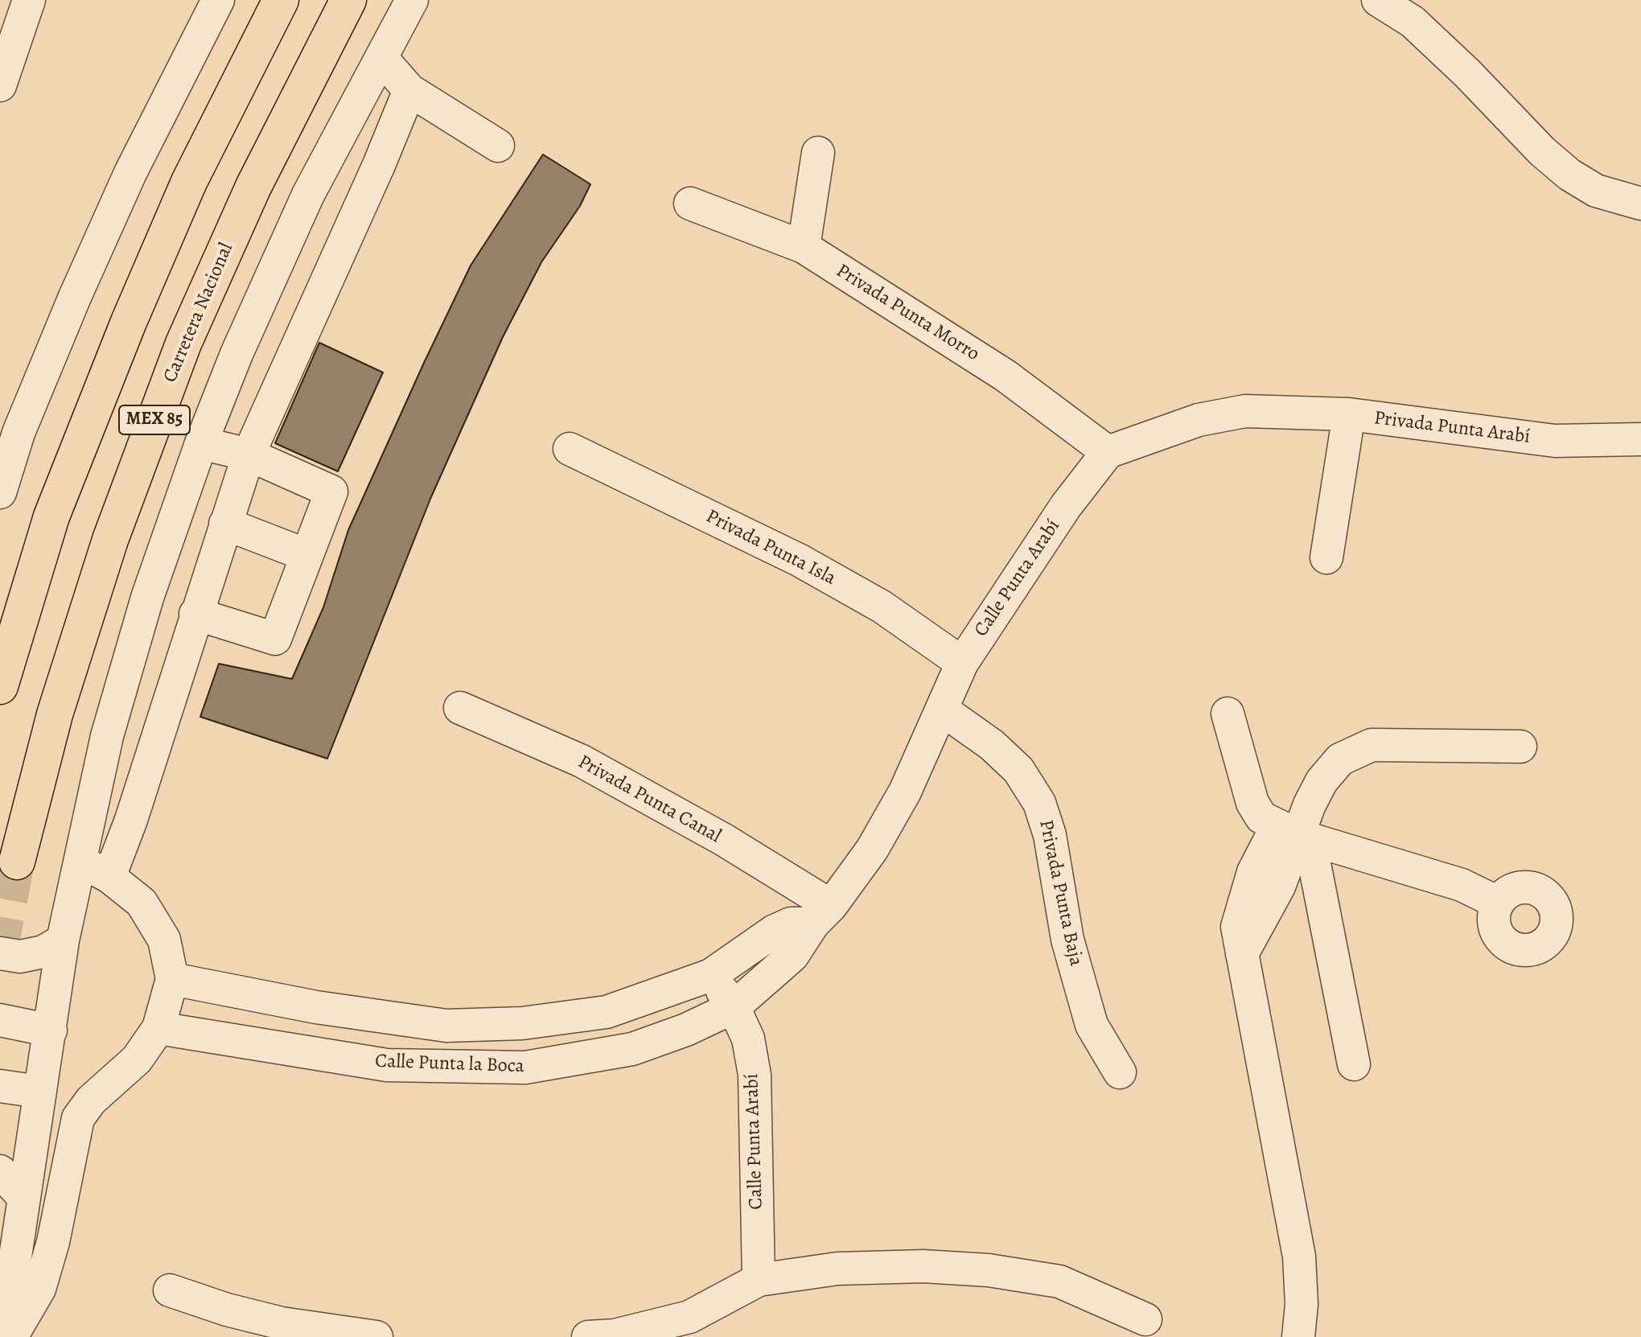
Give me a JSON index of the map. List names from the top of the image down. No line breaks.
{"streets":{"highway":["Carretera Nacional","MEX 85"],"street":["Privada Punta Morro","Privada Punta Arabí","Privada Punta Isla","Calle Punta Arabí","Privada Punta Canal","Privada Punta Baja","Calle Punta la Boca"]},"crossings":[["Privada Punta Morro","Calle Punta Arabí"],["Privada Punta Isla","Calle Punta Arabí"],["Calle Punta Arabí","Privada Punta Canal"],["Calle Punta Arabí","Privada Punta Baja"],["Calle Punta Arabí","Calle Punta la Boca"]]}
